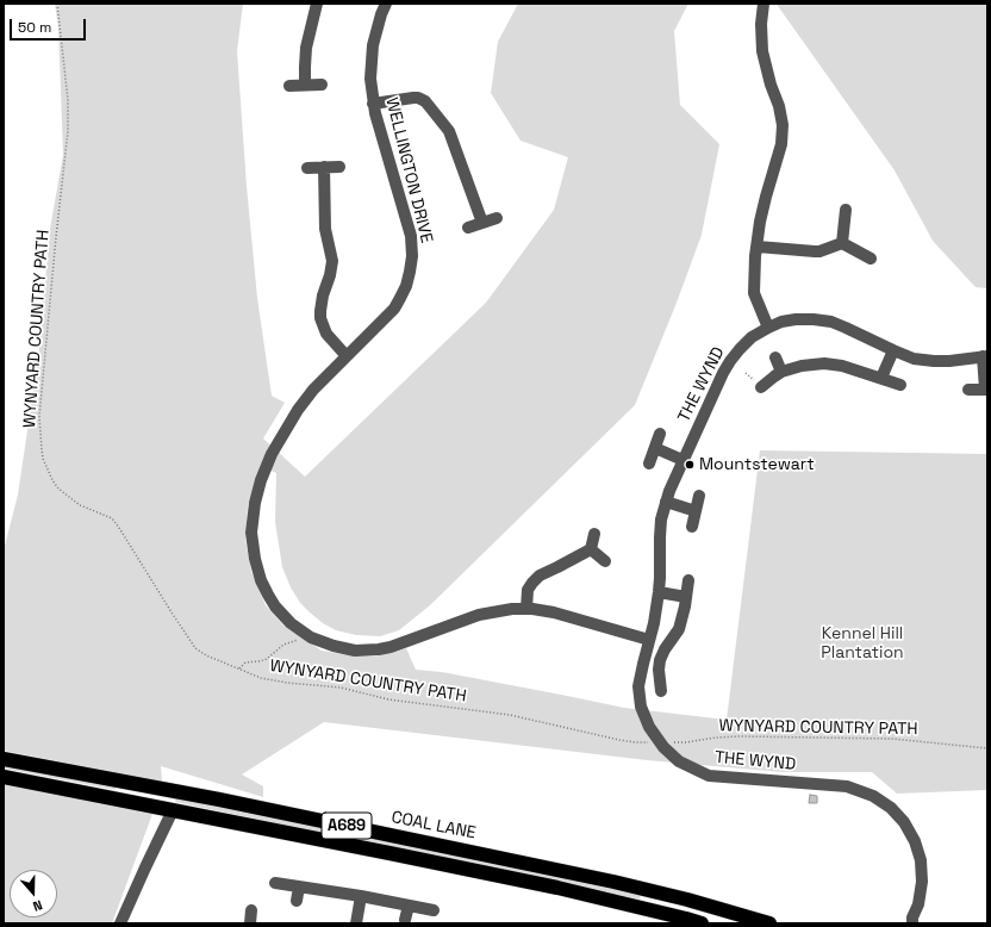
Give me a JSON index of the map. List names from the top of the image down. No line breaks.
{"streets":{"highway":["A689","COAL LANE"],"street":["WELLINGTON DRIVE","THE WYND"],"path":["WYNYARD COUNTRY PATH"]},"crossings":[["WELLINGTON DRIVE","THE WYND"],["WYNYARD COUNTRY PATH","THE WYND"]],"parks":["Kennel Hill Plantation"],"places":["Mountstewart"],"scale_bar":"50 m","north":"bottom"}
